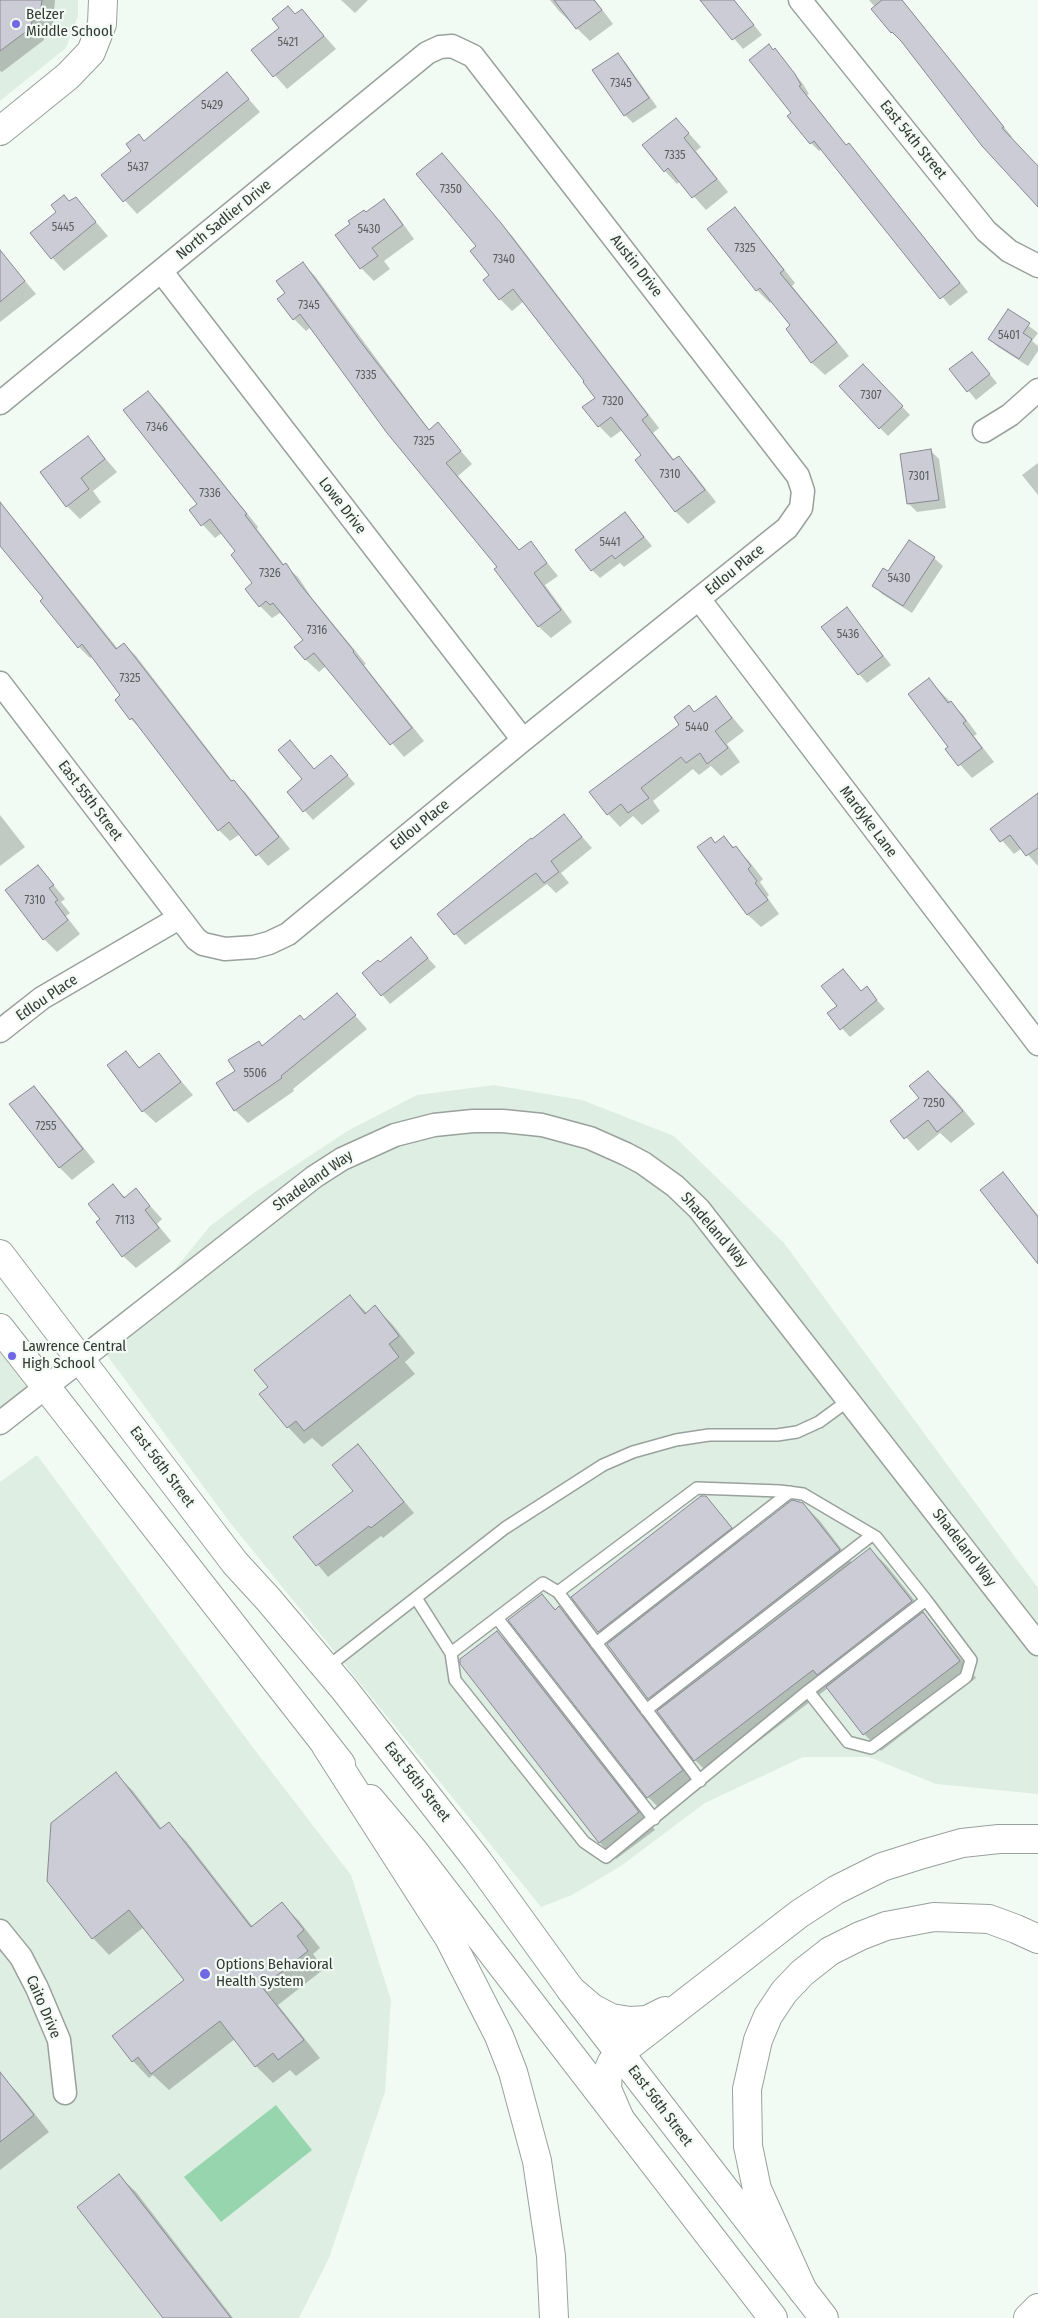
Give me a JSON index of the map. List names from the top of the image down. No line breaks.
{"streets":{"main road":["East 56th Street"],"street":["East 54th Street","North Sadlier Drive","Austin Drive","Lowe Drive","Edlou Place","East 55th Street","Mardyke Lane","Shadeland Way","Caito Drive"]},"crossings":[["North Sadlier Drive","Austin Drive"],["North Sadlier Drive","Lowe Drive"],["Austin Drive","Edlou Place"],["Lowe Drive","Edlou Place"],["Edlou Place","East 55th Street"],["Edlou Place","Mardyke Lane"],["Shadeland Way","East 56th Street"]],"places":["Belzer Middle School","Lawrence Central High School","Options Behavioral Health System"],"house_numbers":["5421","7345","5429","7335","5437","7350","5445","5430","7325","7340","7345","5401","7335","7307","7320","7346","7325","7310","7301","7336","5441","7326","5430","7316","5436","7325","5440","7310","5506","7250","7255","7113"]}
